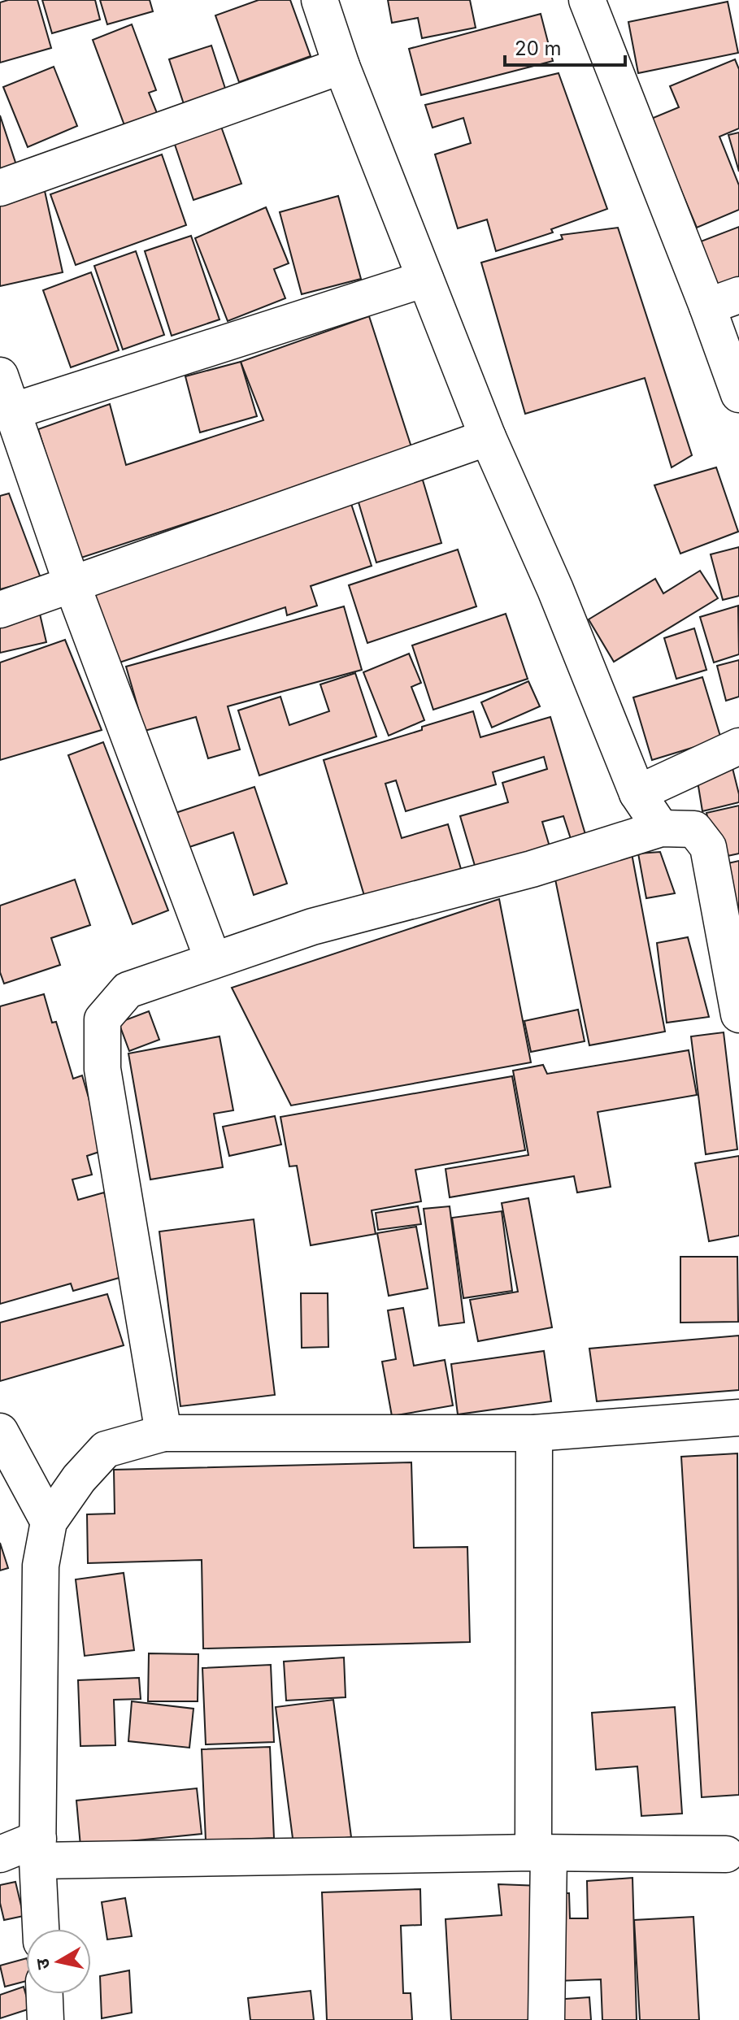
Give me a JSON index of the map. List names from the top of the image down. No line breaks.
{"scale_bar":"20 m","north":"left"}
